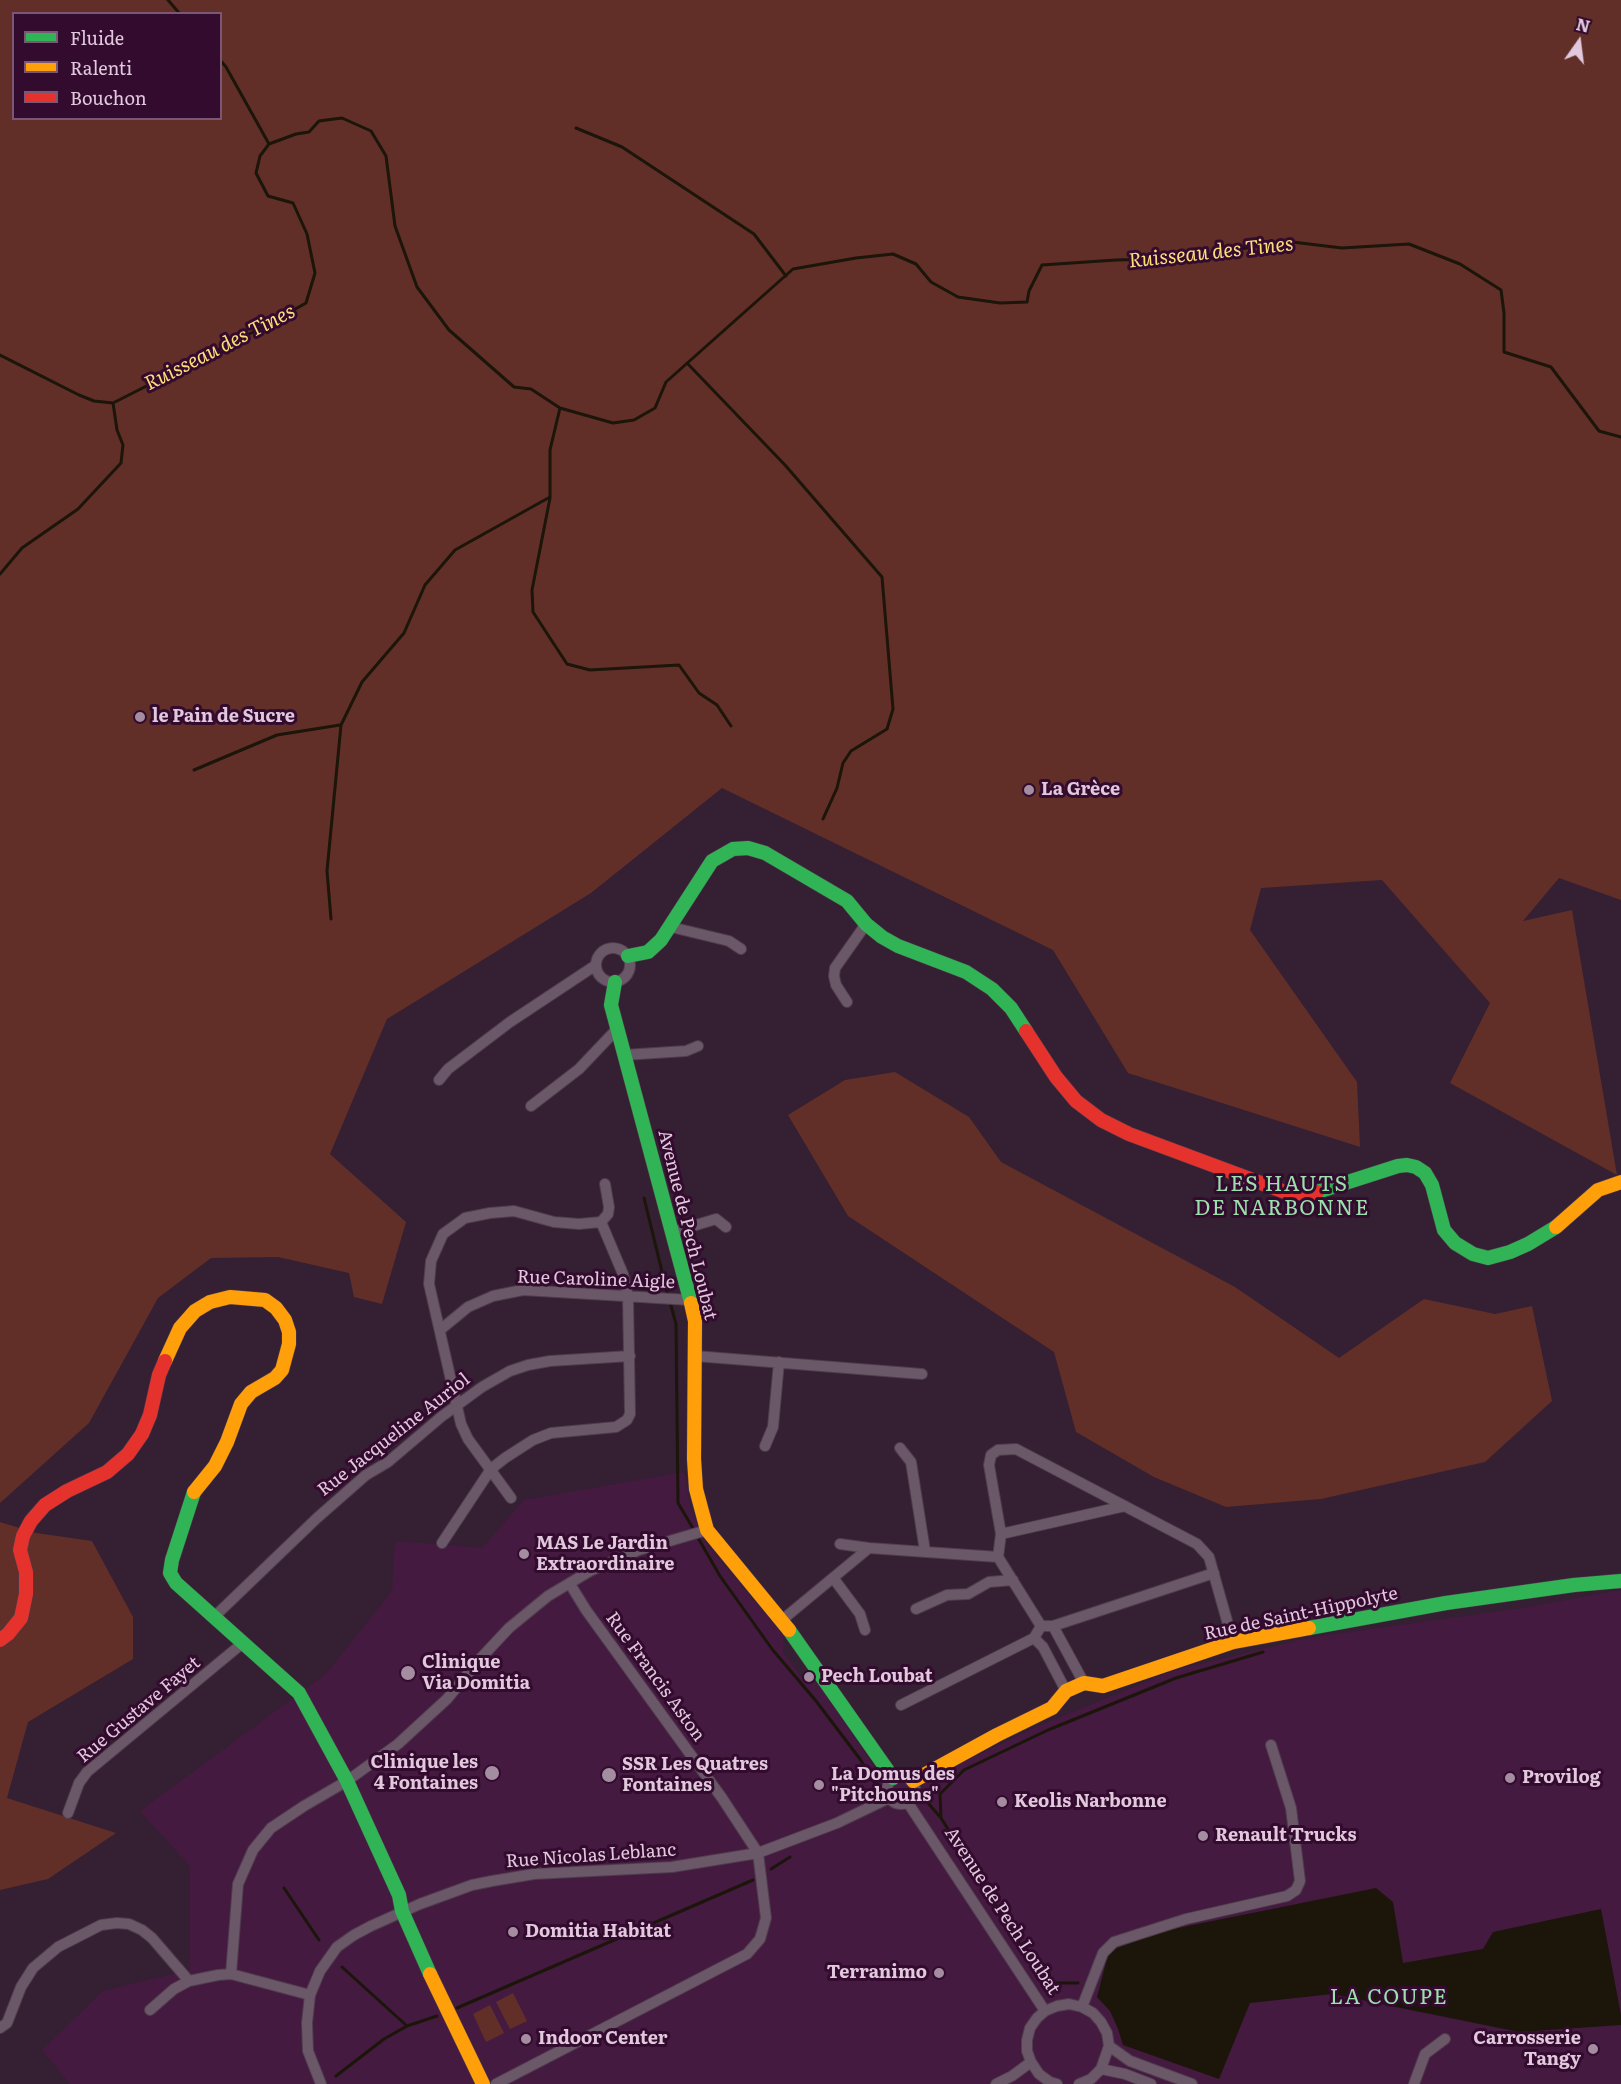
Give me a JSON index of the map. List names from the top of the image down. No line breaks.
{"streets":{"street":["Avenue de Pech Loubat","Rue Caroline Aigle","Rue Jacqueline Auriol","Rue de Saint-Hippolyte","Rue Francis Aston","Rue Gustave Fayet","Rue Nicolas Leblanc"]},"crossings":[["Avenue de Pech Loubat","Rue Caroline Aigle"],["Avenue de Pech Loubat","Rue de Saint-Hippolyte"],["Avenue de Pech Loubat","Rue Nicolas Leblanc"],["Rue de Saint-Hippolyte","Rue Nicolas Leblanc"],["Rue Francis Aston","Rue Nicolas Leblanc"]],"districts":["LES HAUTS DE NARBONNE","LA COUPE"],"water":["Ruisseau des Tines"],"places":["le Pain de Sucre","La Grèce","MAS Le Jardin Extraordinaire","Clinique Via Domitia","Pech Loubat","Clinique les 4 Fontaines","SSR Les Quatres Fontaines","Provilog","La Domus des \"Pitchouns\"","Keolis Narbonne","Renault Trucks","Domitia Habitat","Terranimo","Indoor Center","Carrosserie Tangy"],"legend":["Fluide","Ralenti","Bouchon"],"north":"top"}
